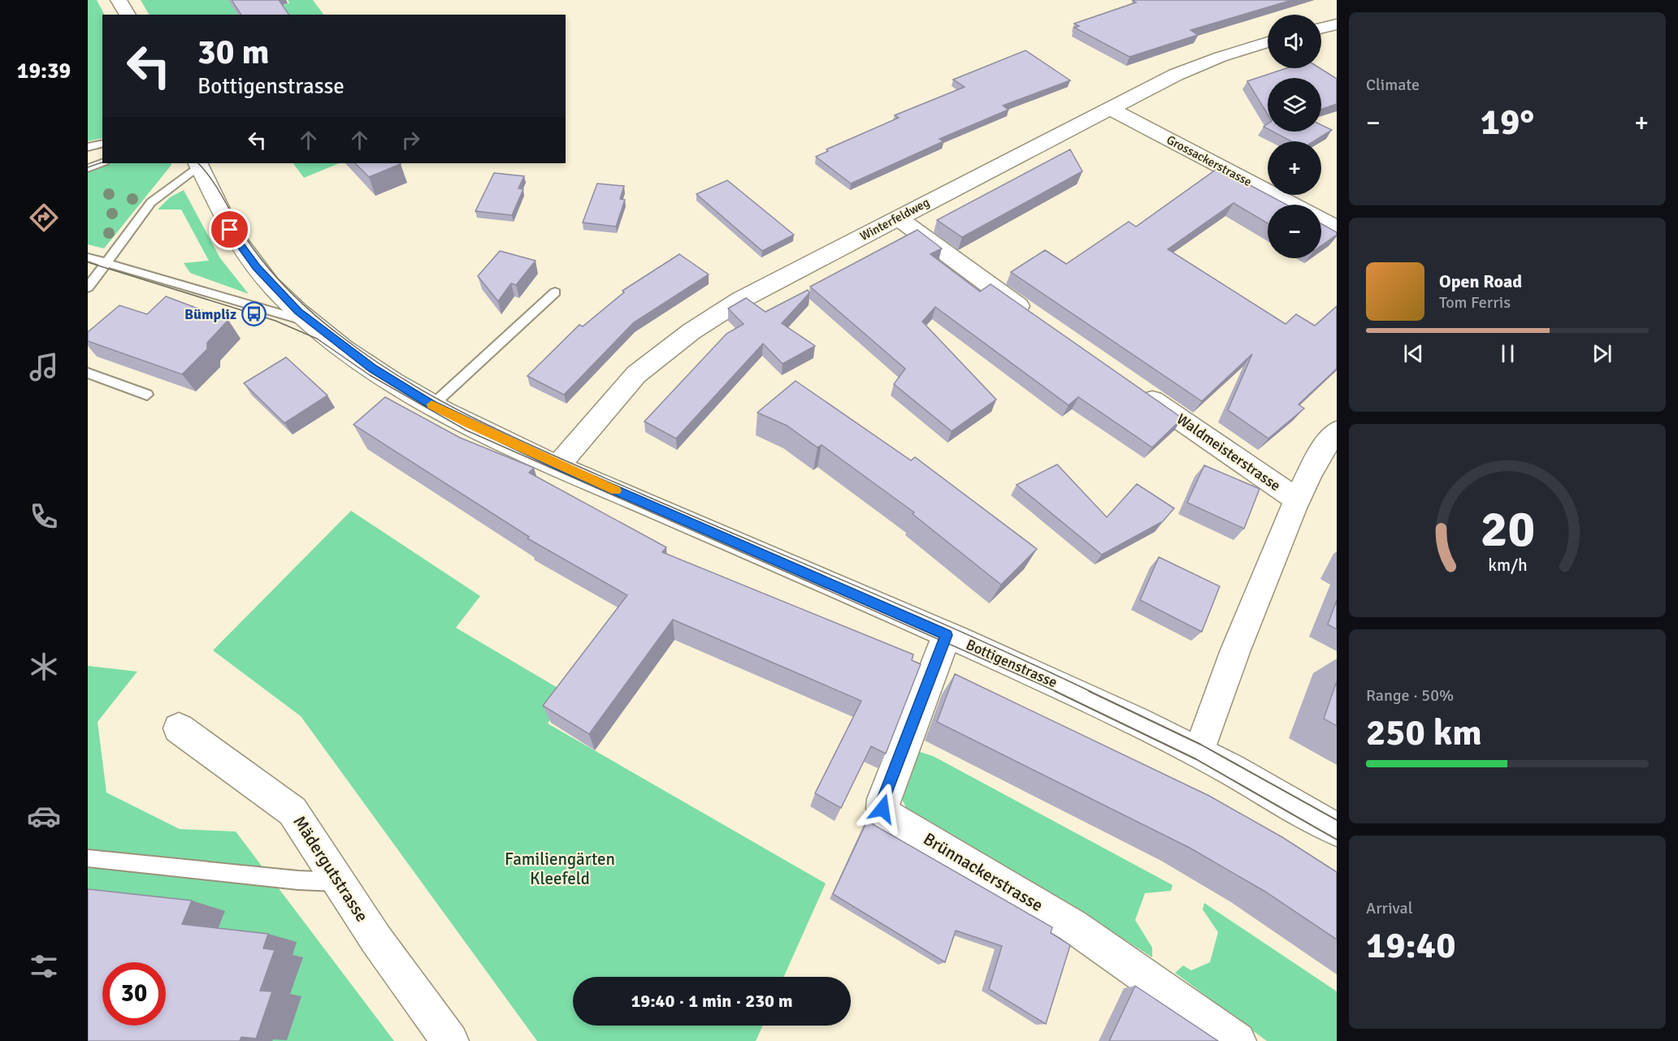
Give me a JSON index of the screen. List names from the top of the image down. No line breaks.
{"streets":{"street":["Grossackerstrasse","Winterfeldweg","Waldmeisterstrasse","Bottigenstrasse","Mädergutstrasse","Brünnackerstrasse"]},"crossings":[["Grossackerstrasse","Winterfeldweg"],["Winterfeldweg","Bottigenstrasse"],["Waldmeisterstrasse","Bottigenstrasse"],["Bottigenstrasse","Brünnackerstrasse"]],"parks":["Familiengärten Kleefeld"],"places":{"bus stop":["Bümpliz"]},"page":{"tabs":"19:39","tile":["Climate",["Range · 50%","250 km"],["Arrival","19:40"]],"map_buttons":["+","−"],"turn":["30 m","Bottigenstrasse"],"heat":["−","19°","+"],"song":["Open Road","Tom Ferris"],"limit":"30","trip":"19:40 · 1 min · 230 m","gauge":["20","km/h"]}}
